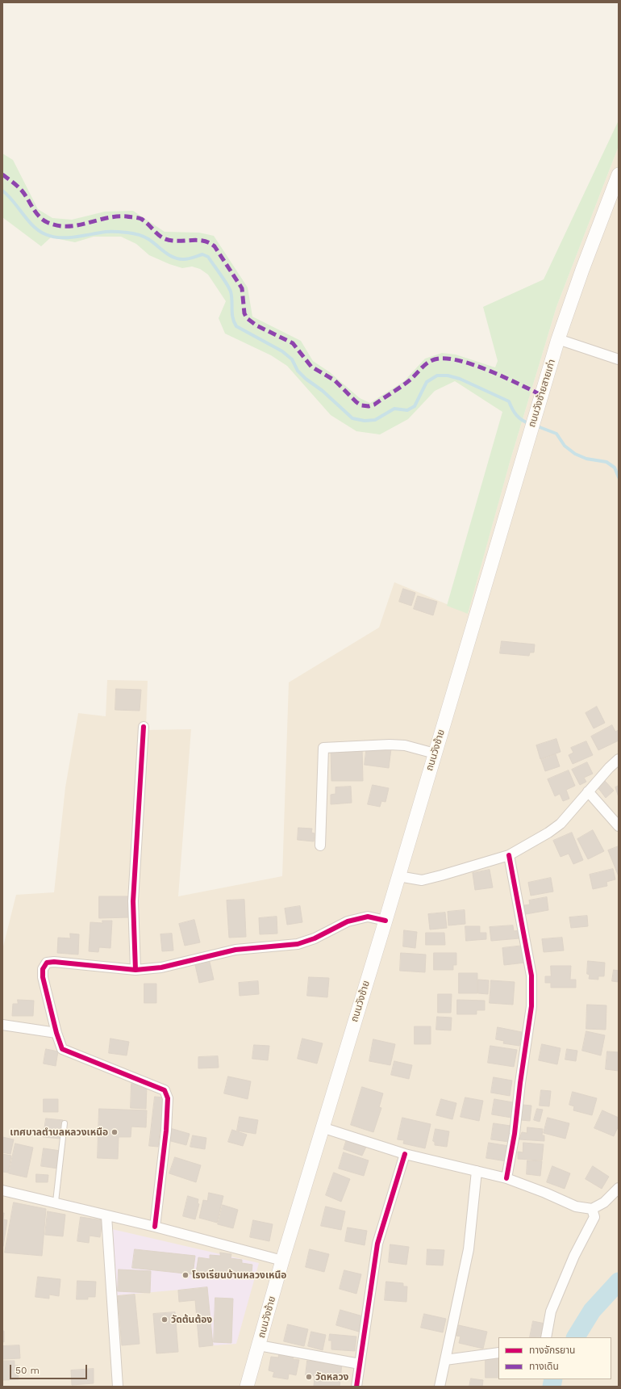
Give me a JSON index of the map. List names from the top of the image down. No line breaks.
{"streets":{"main road":["ถนนวังซ้ายสายเก่า","ถนนวังซ้าย"]},"crossings":[["ถนนวังซ้ายสายเก่า","ถนนวังซ้าย"]],"places":["เทศบาลตำบลหลวงเหนือ","โรงเรียนบ้านหลวงเหนือ","วัดต้นต้อง","วัดหลวง"],"legend":["ทางจักรยาน","ทางเดิน"],"scale_bar":"50 m"}
